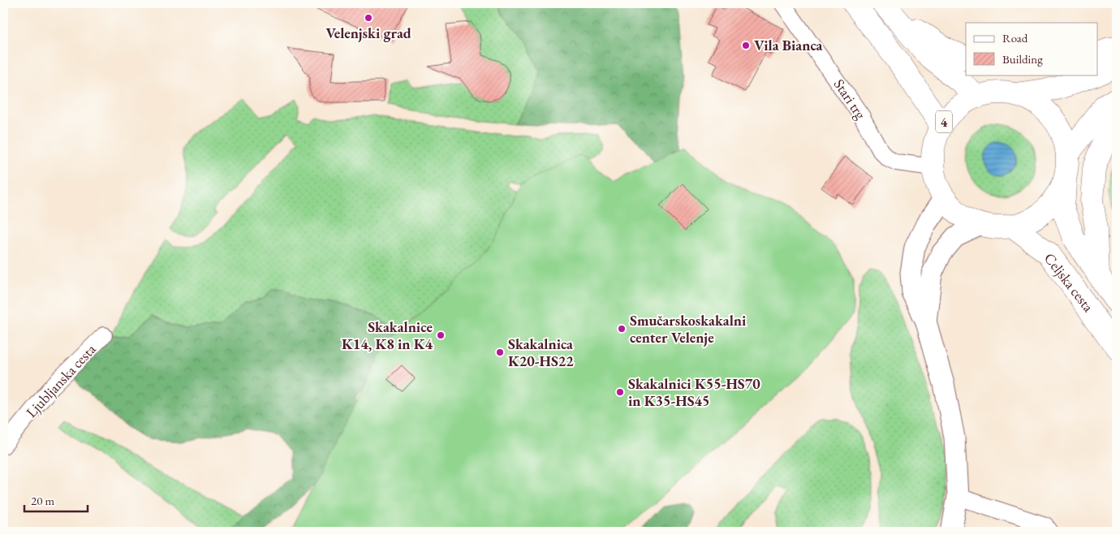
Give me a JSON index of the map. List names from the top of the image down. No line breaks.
{"streets":{"main road":["4","Celjska cesta"],"street":["Stari trg","Ljubljanska cesta"]},"crossings":[["Stari trg","4"],["Stari trg","Celjska cesta"],["4","Celjska cesta"]],"places":["Velenjski grad","Vila Bianca","Smučarskoskakalni center Velenje","Skakalnice K14, K8 in K4","Skakalnica K20-HS22","Skakalnici K55-HS70 in K35-HS45"],"legend":["Road","Building"],"scale_bar":"20 m"}
